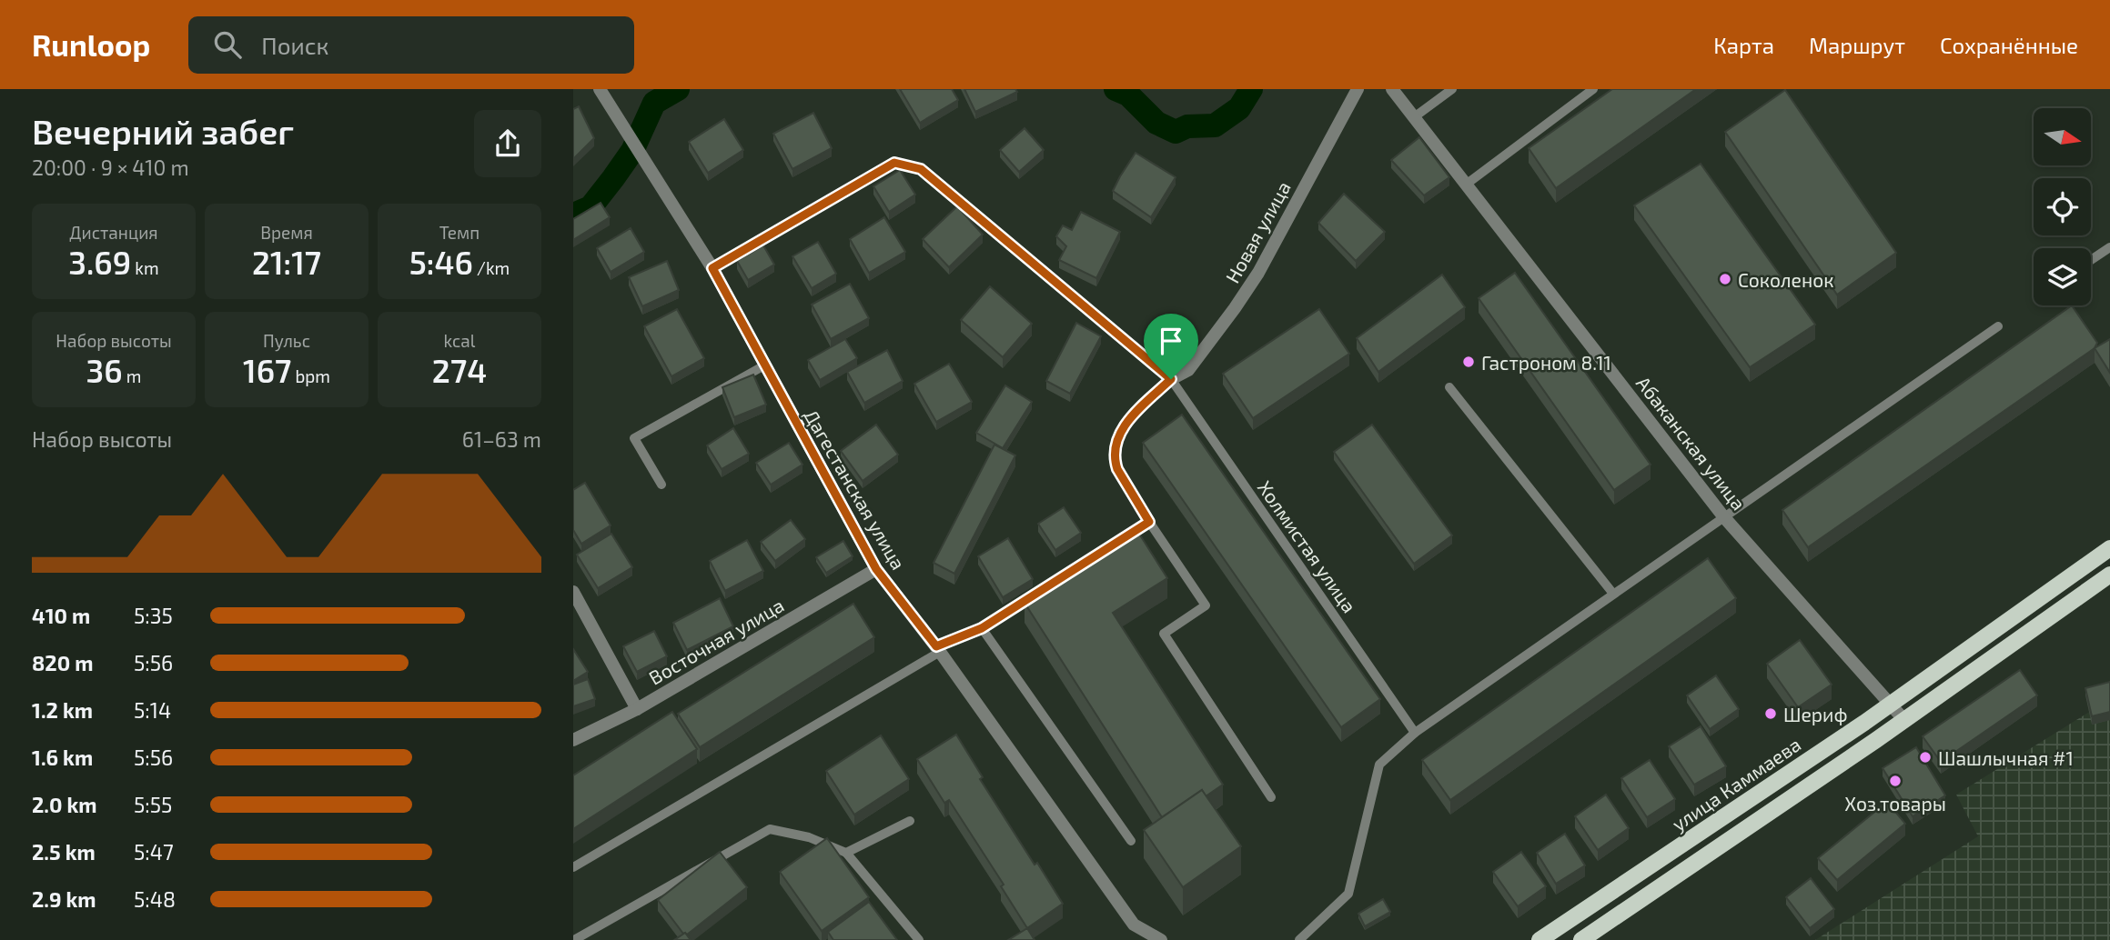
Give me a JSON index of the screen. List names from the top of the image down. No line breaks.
{"streets":{"main road":["улица Каммаева"],"street":["Новая улица","Абаканская улица","Дагестанская улица","Восточная улица"],"lane":["Холмистая улица"]},"crossings":[["Новая улица","Холмистая улица"],["Абаканская улица","улица Каммаева"],["Дагестанская улица","Холмистая улица"],["Дагестанская улица","Восточная улица"]],"places":["Соколенок","Гастроном 8.11","Шериф","Шашлычная #1","Хоз.товары"],"north":"right","page":{"header":"Runloop","search":"Поиск","nav":["Карта","Маршрут","Сохранённые"],"heading":["Вечерний забег","20:00 · 9 × 410 m"],"stats":[["Дистанция","3.69 km"],["Время","21:17"],["Темп","5:46 /km"],["Набор высоты","36 m"],["Пульс","167 bpm"],["kcal","274"]],"chart":["Набор высоты","61–63 m"],"list":[{"name":"410 m","note":"5:35"},{"name":"820 m","note":"5:56"},{"name":"1.2 km","note":"5:14"},{"name":"1.6 km","note":"5:56"},{"name":"2.0 km","note":"5:55"},{"name":"2.5 km","note":"5:47"},{"name":"2.9 km","note":"5:48"}]}}
